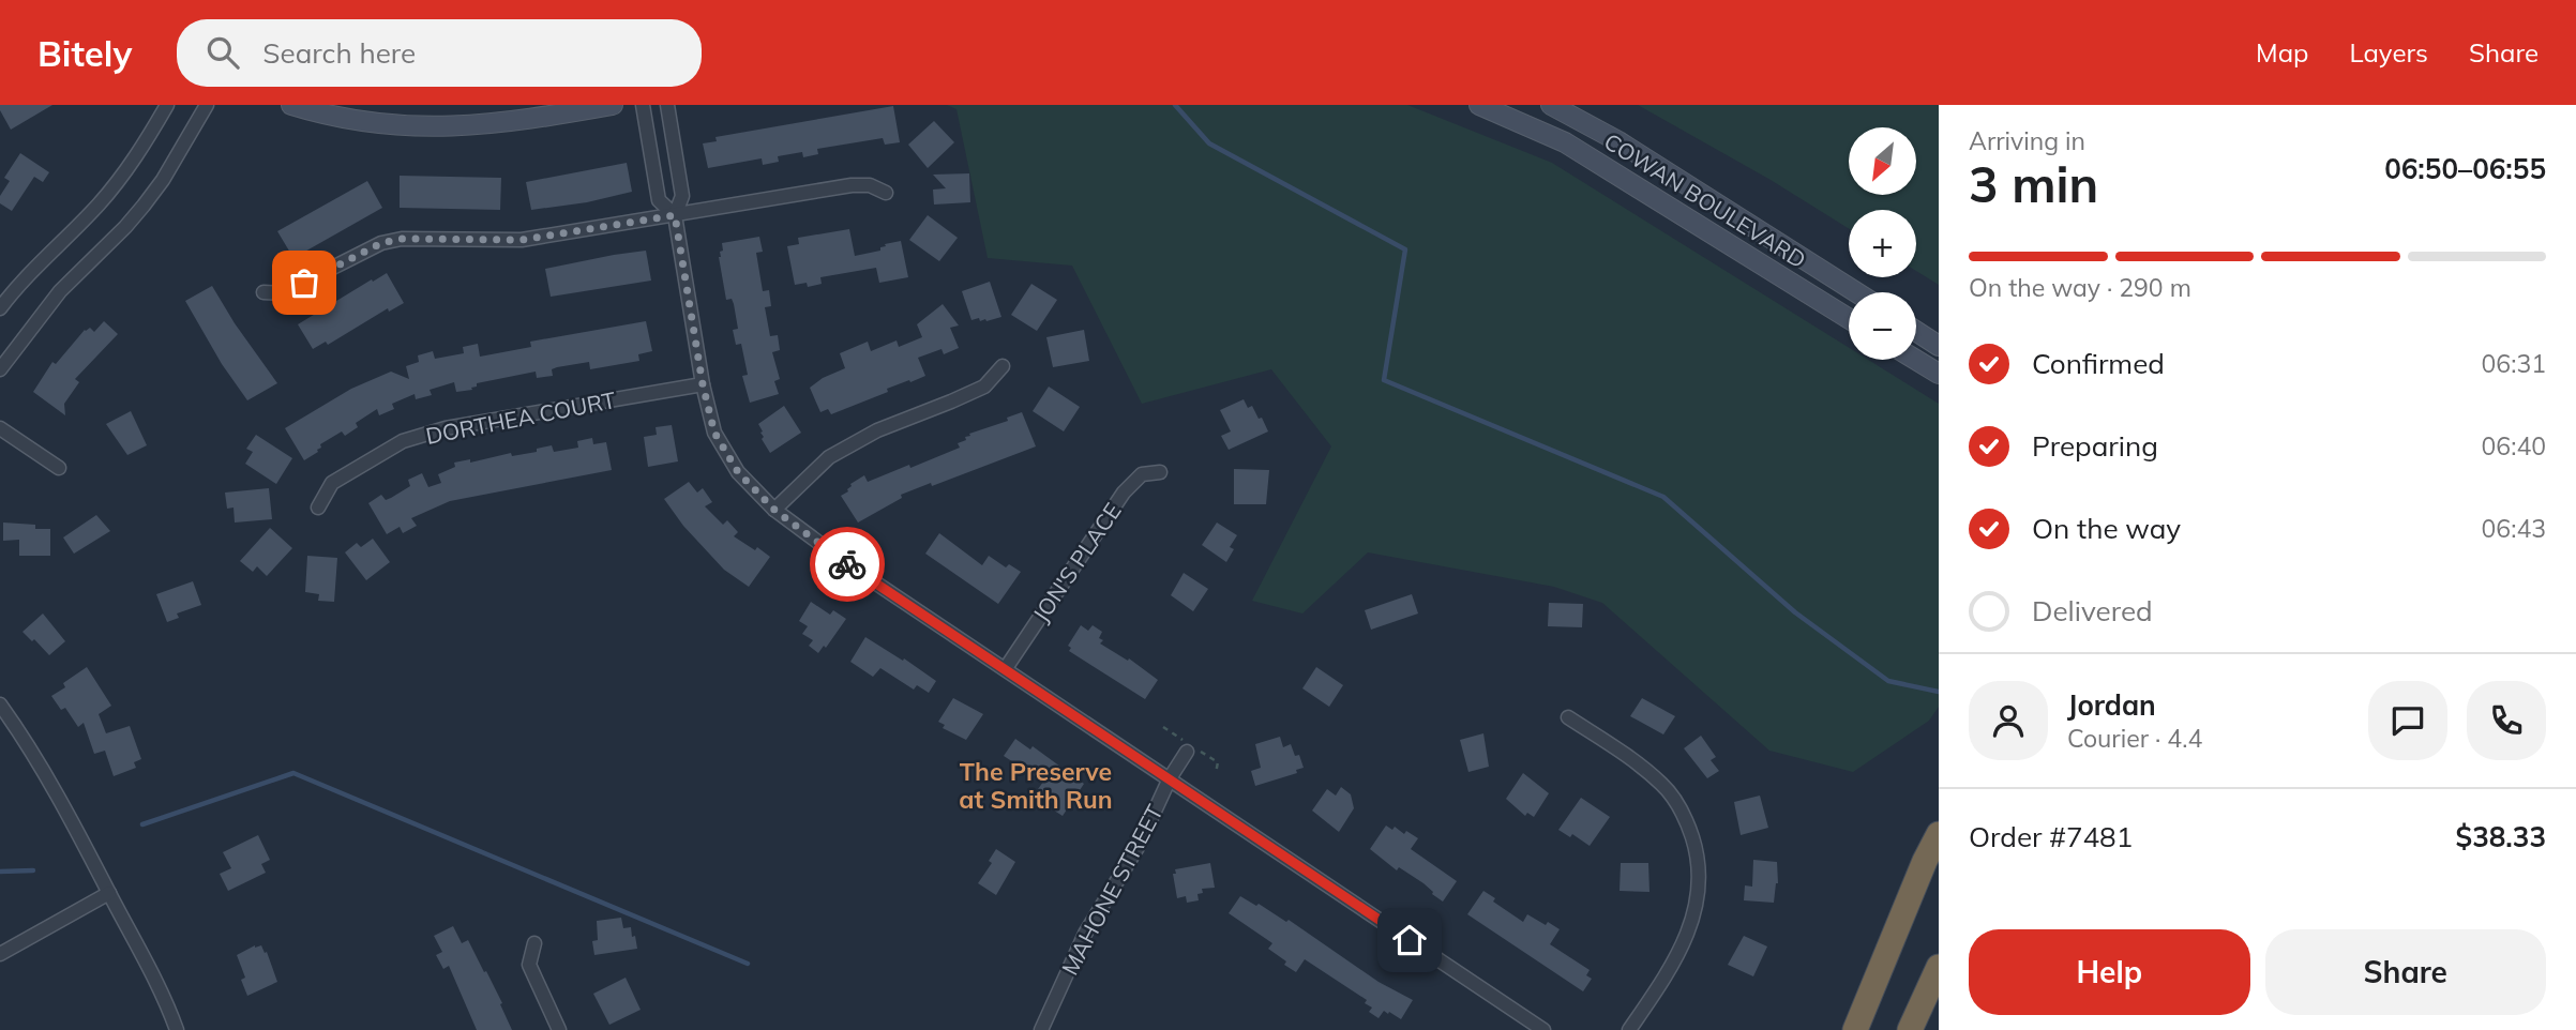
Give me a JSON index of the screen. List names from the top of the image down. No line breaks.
{"streets":{"main road":["COWAN BOULEVARD"],"street":["DORTHEA COURT","JON'S PLACE","MAHONE STREET"]},"districts":["The Preserve at Smith Run"],"north":"bottom left","page":{"header":"Bitely","search":"Search here","nav":["Map","Layers","Share"],"heading":["3 min","Arriving in","06:50–06:55"],"panel":["Jordan","Courier · 4.4","Order #7481","$38.33"],"map_buttons":["+","−"],"bar":"On the way · 290 m","list":[["Confirmed","06:31"],["Preparing","06:40"],["On the way","06:43"],"Delivered"],"buttons":["Help","Share"]}}
